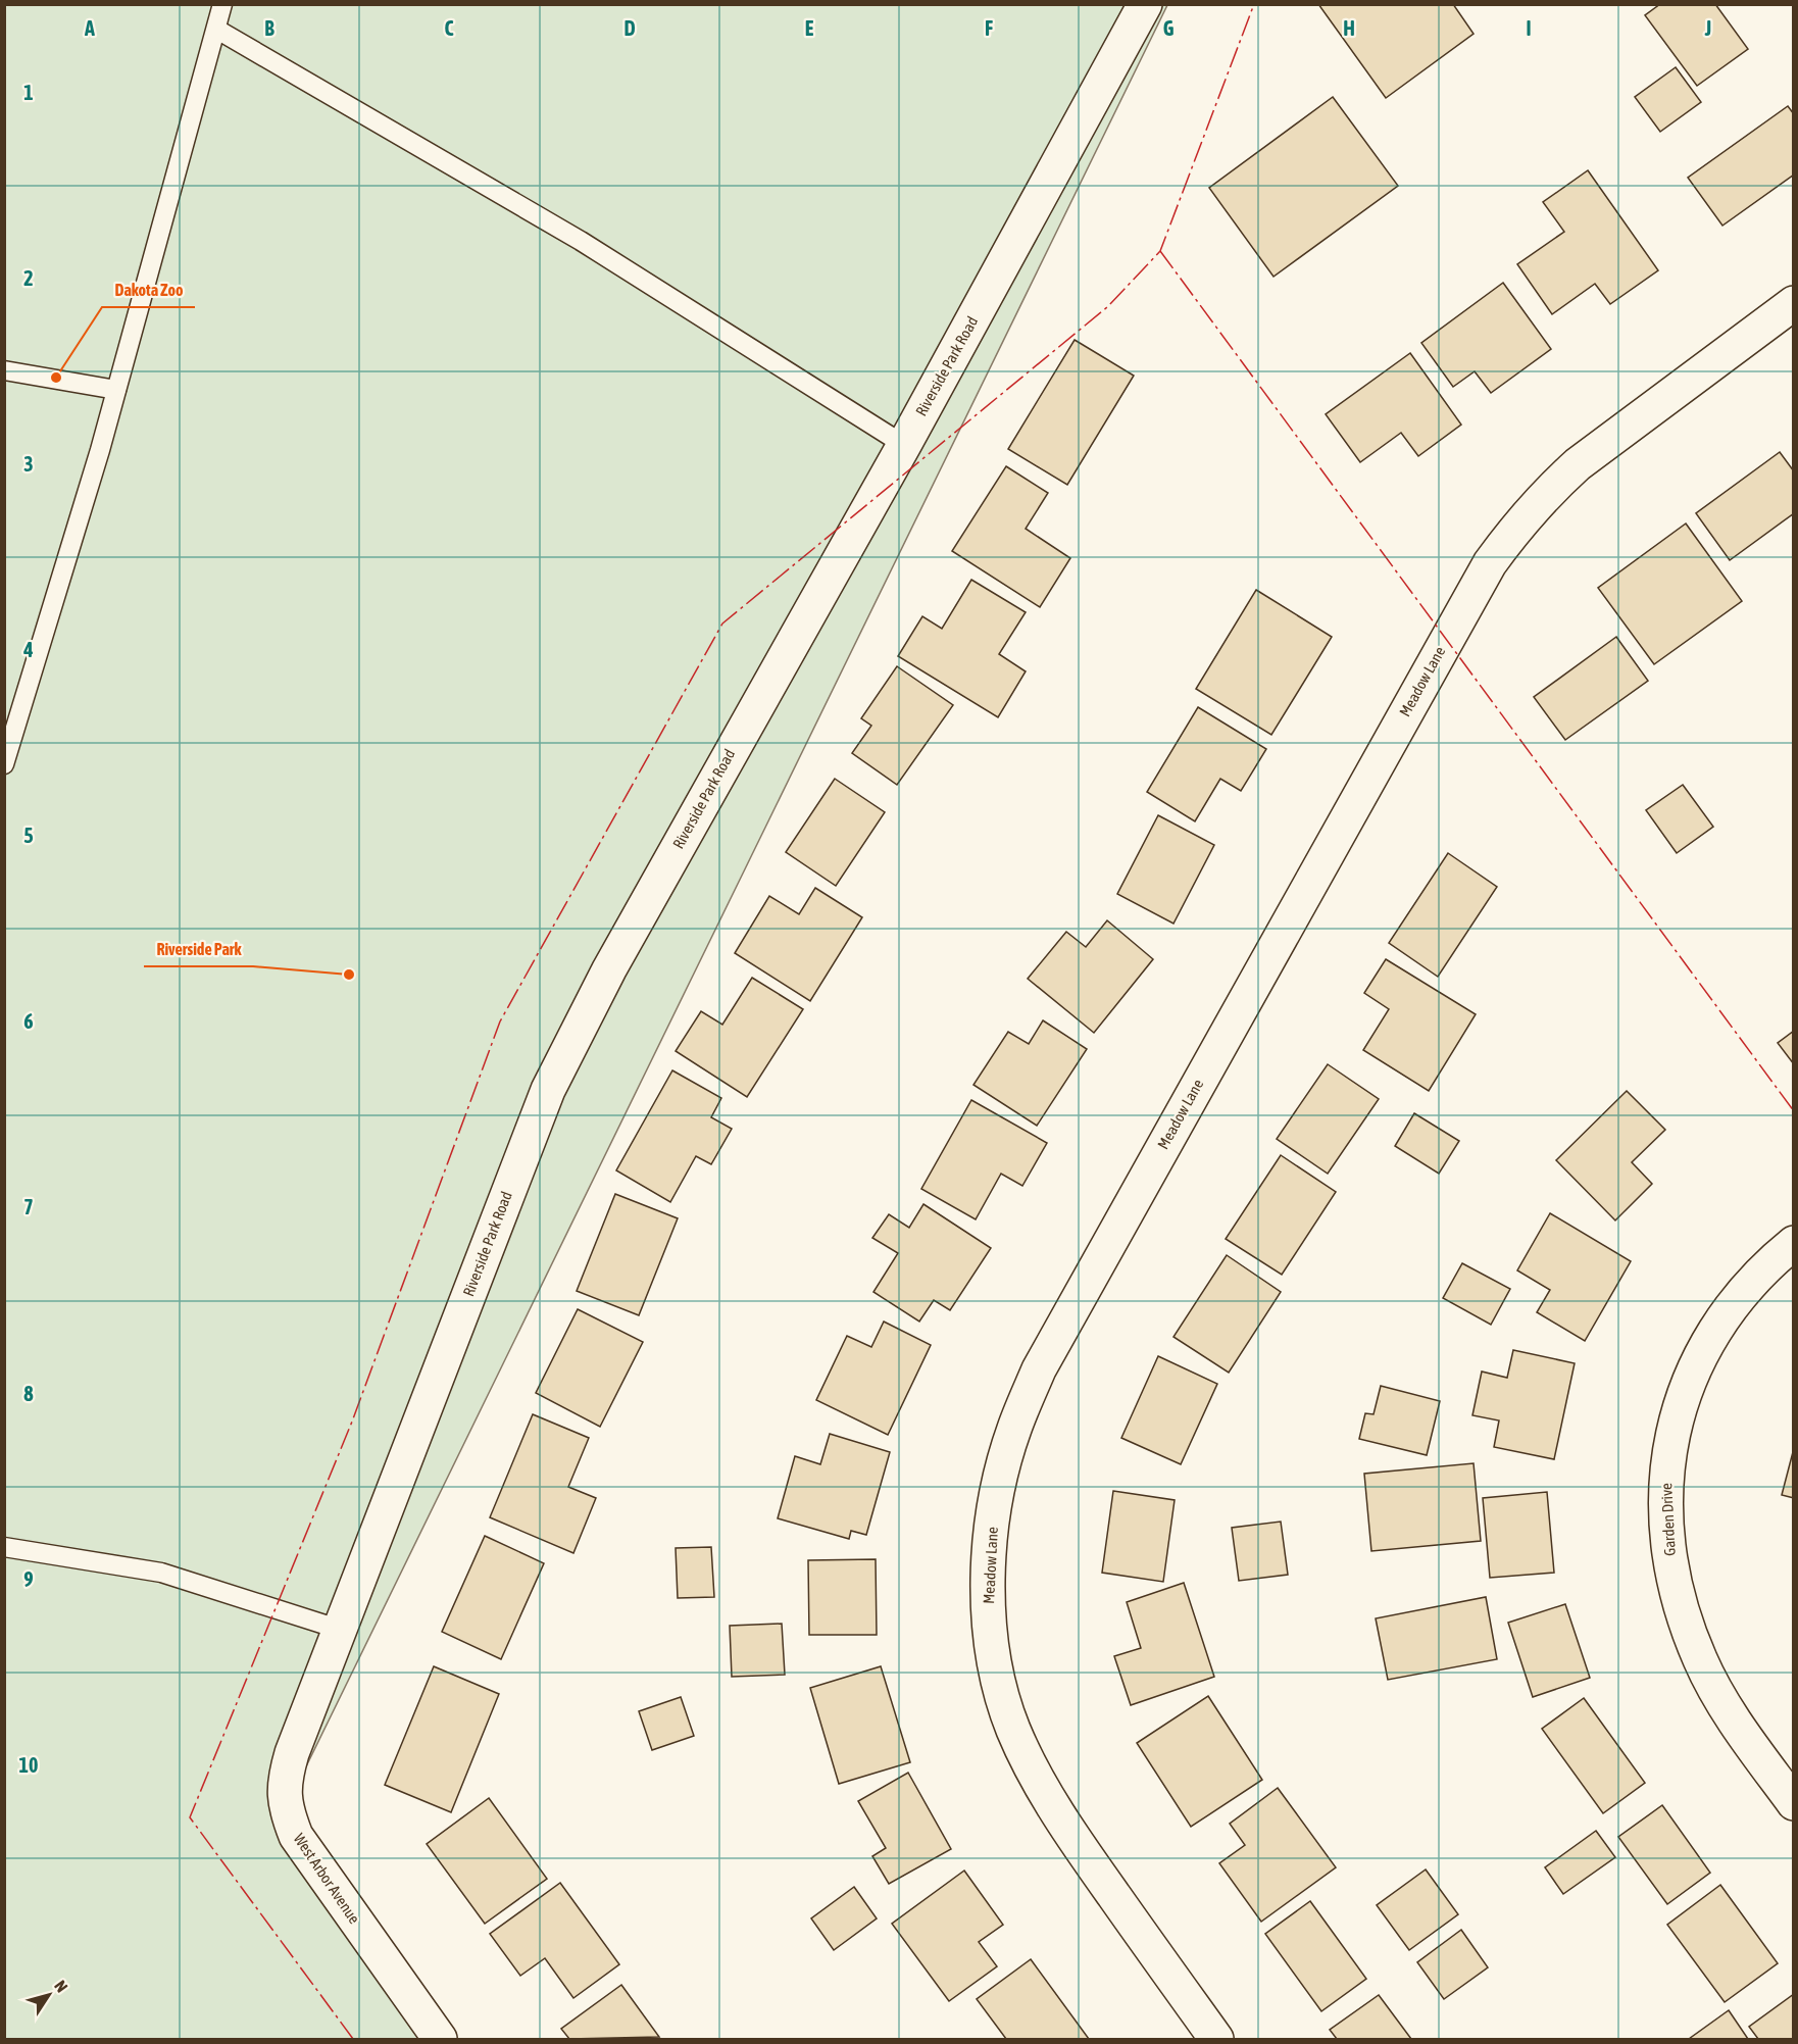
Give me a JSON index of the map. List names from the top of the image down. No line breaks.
{"streets":{"street":["Riverside Park Road","Meadow Lane","Garden Drive","West Arbor Avenue"]},"crossings":[["Riverside Park Road","West Arbor Avenue"]],"places":["Dakota Zoo","Riverside Park"],"north":"top right","grid":{"columns":["A","B","C","D","E","F","G","H","I","J"],"rows":["1","2","3","4","5","6","7","8","9","10"]}}
